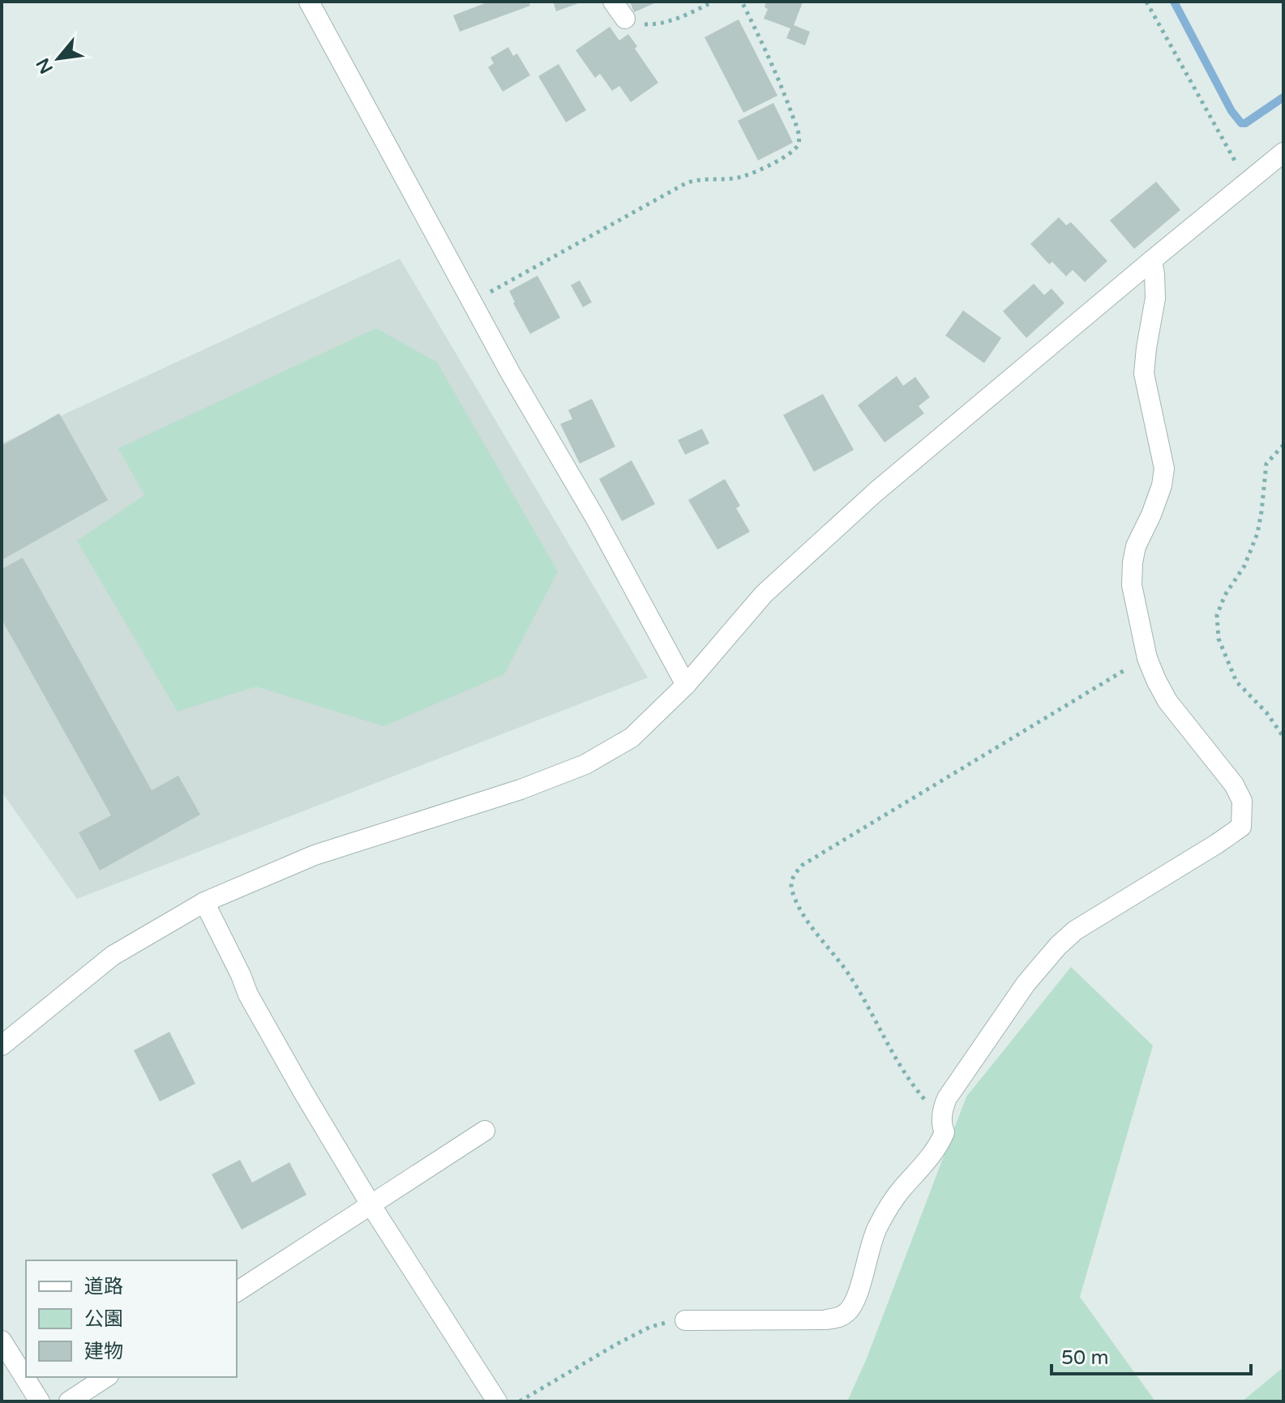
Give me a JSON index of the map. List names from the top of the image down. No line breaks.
{"legend":["道路","公園","建物"],"scale_bar":"50 m","north":"bottom left"}
